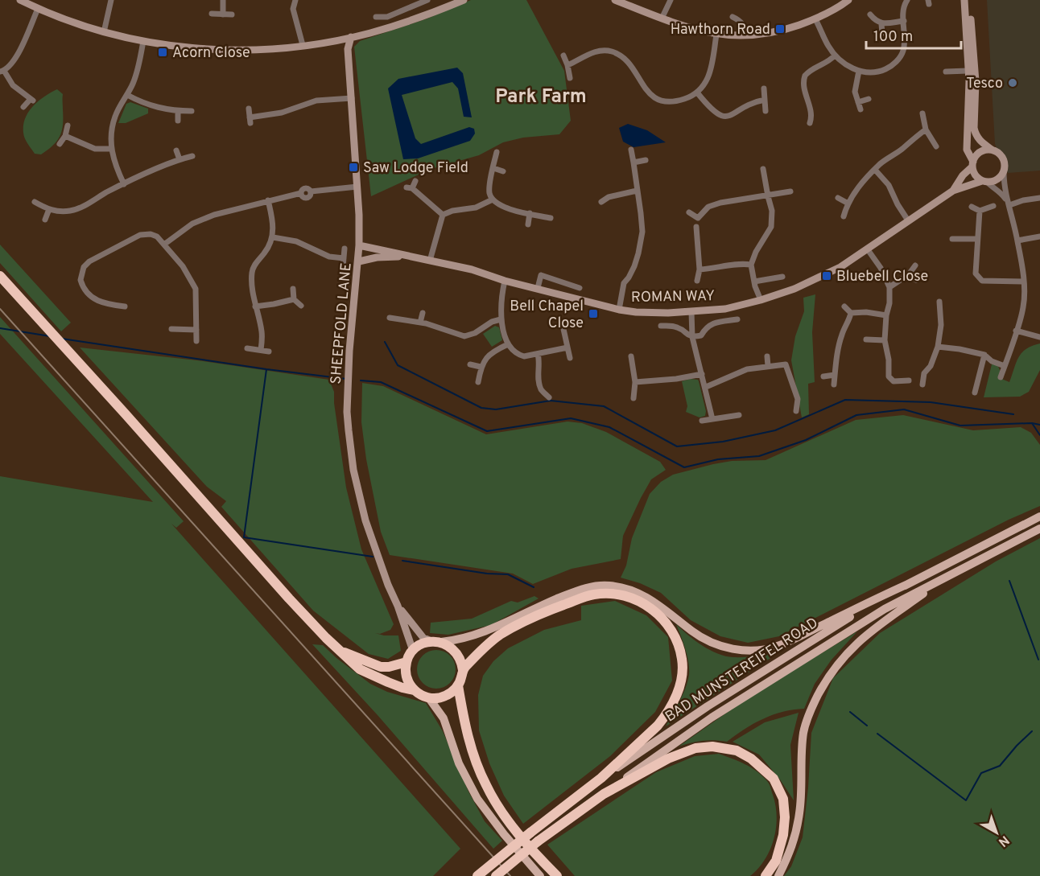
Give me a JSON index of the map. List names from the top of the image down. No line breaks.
{"streets":{"highway":["BAD MUNSTEREIFEL ROAD"],"street":["ROMAN WAY","SHEEPFOLD LANE"]},"crossings":[["ROMAN WAY","SHEEPFOLD LANE"]],"districts":["Park Farm"],"places":{"transit":["Hawthorn Road","Acorn Close","Saw Lodge Field","Bluebell Close","Bell Chapel Close"],"other":["Tesco"]},"scale_bar":"100 m","north":"bottom right"}
